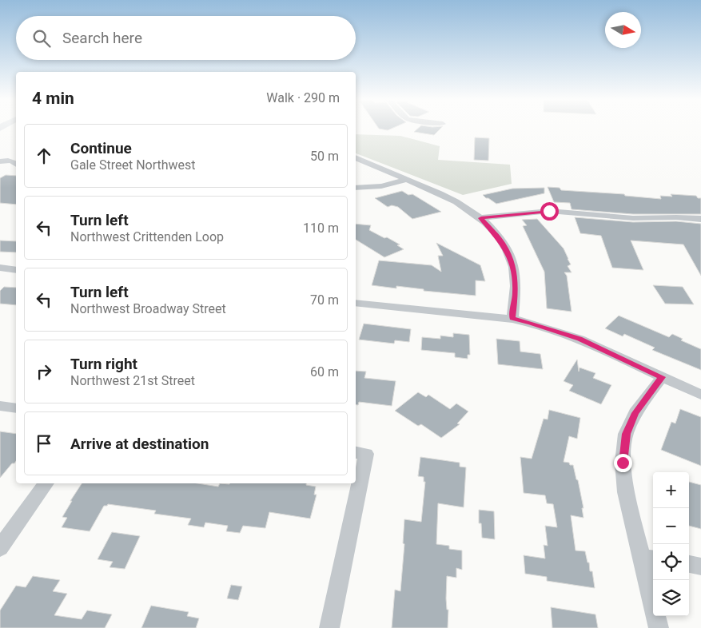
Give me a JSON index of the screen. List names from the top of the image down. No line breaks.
{"north":"right","page":{"search":"Search here","heading":["4 min","Walk · 290 m"],"list":[["Continue","Gale Street Northwest","50 m"],["Turn left","Northwest Crittenden Loop","110 m"],["Turn left","Northwest Broadway Street","70 m"],["Turn right","Northwest 21st Street","60 m"],"Arrive at destination"],"map_buttons":["+","−"]}}
